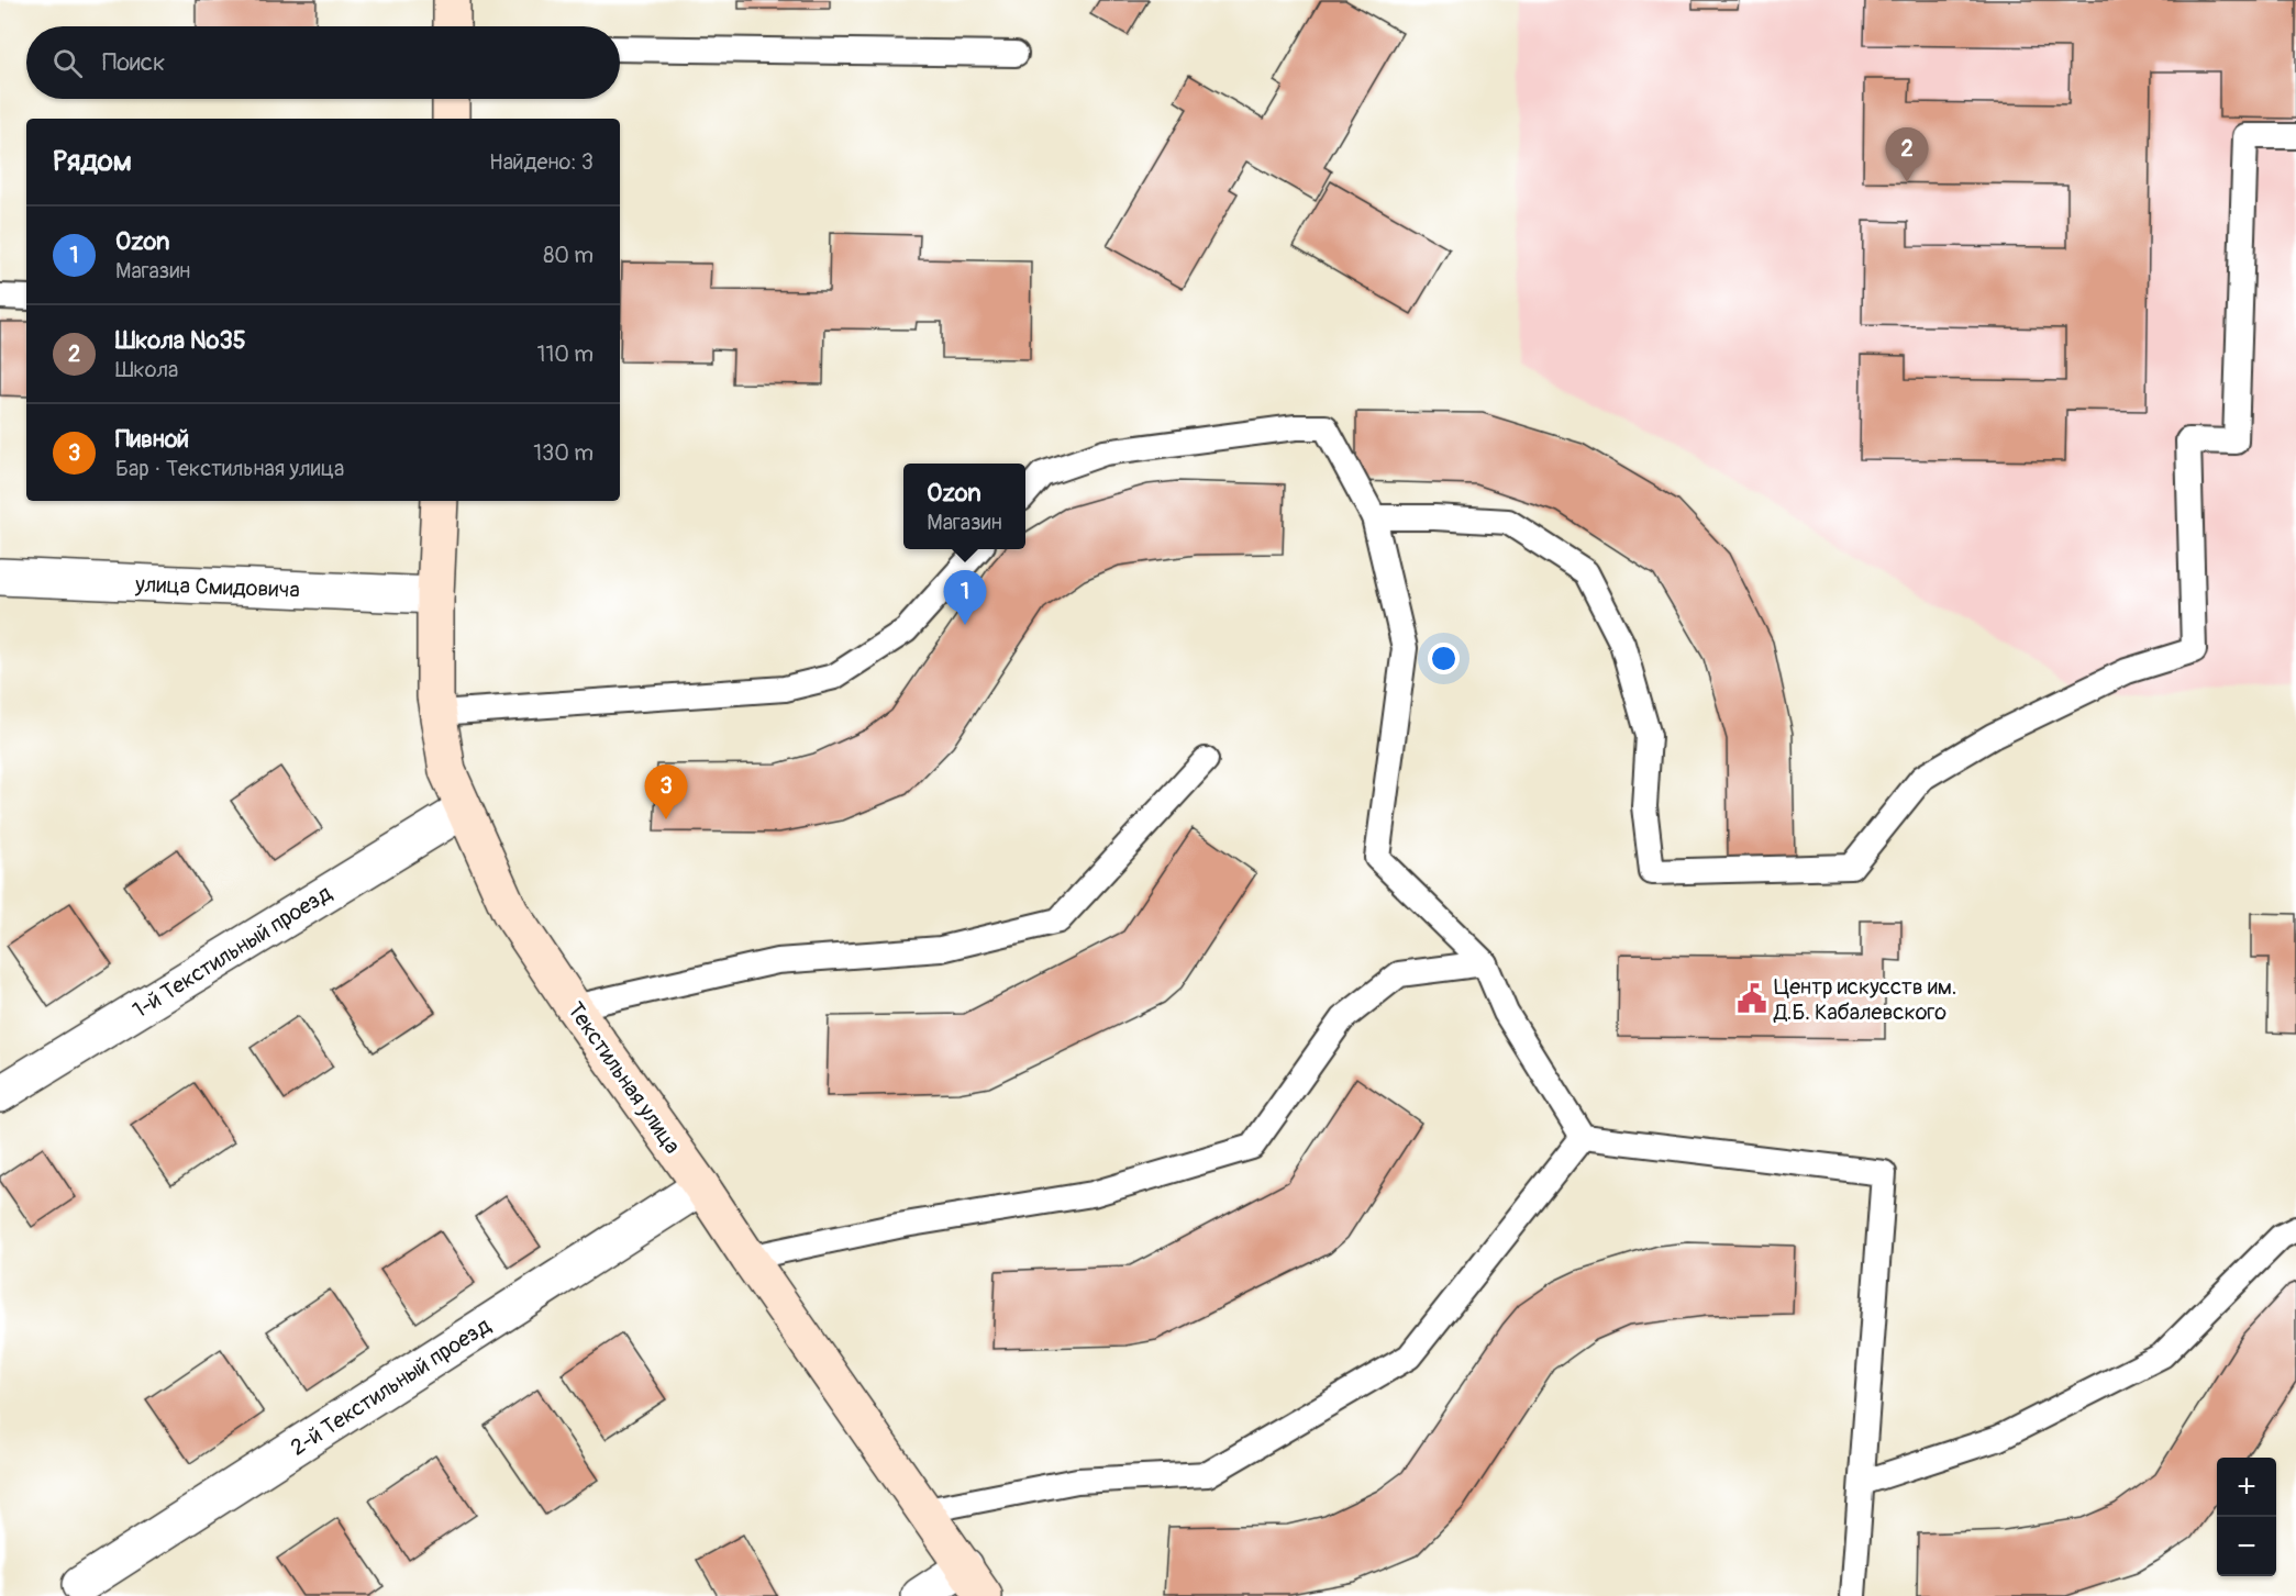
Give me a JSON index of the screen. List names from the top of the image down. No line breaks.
{"streets":{"main road":["Текстильная улица"],"street":["улица Смидовича","1-й Текстильный проезд","2-й Текстильный проезд"]},"crossings":[["улица Смидовича","Текстильная улица"],["1-й Текстильный проезд","Текстильная улица"],["Текстильная улица","2-й Текстильный проезд"]],"places":{"public building":["Центр искусств им. Д.Б. Кабалевского"]},"page":{"search":"Поиск","heading":["Рядом","Найдено: 3"],"pins":["2","1","3"],"list":[{"mark":"1","name":"Ozon","note":"Магазин","value":"80 m"},{"mark":"2","name":"Школа №35","note":"Школа","value":"110 m"},{"mark":"3","name":"Пивной","note":"Бар · Текстильная улица","value":"130 m"}],"popup":["Ozon","Магазин"],"map_buttons":["+","−"]}}
